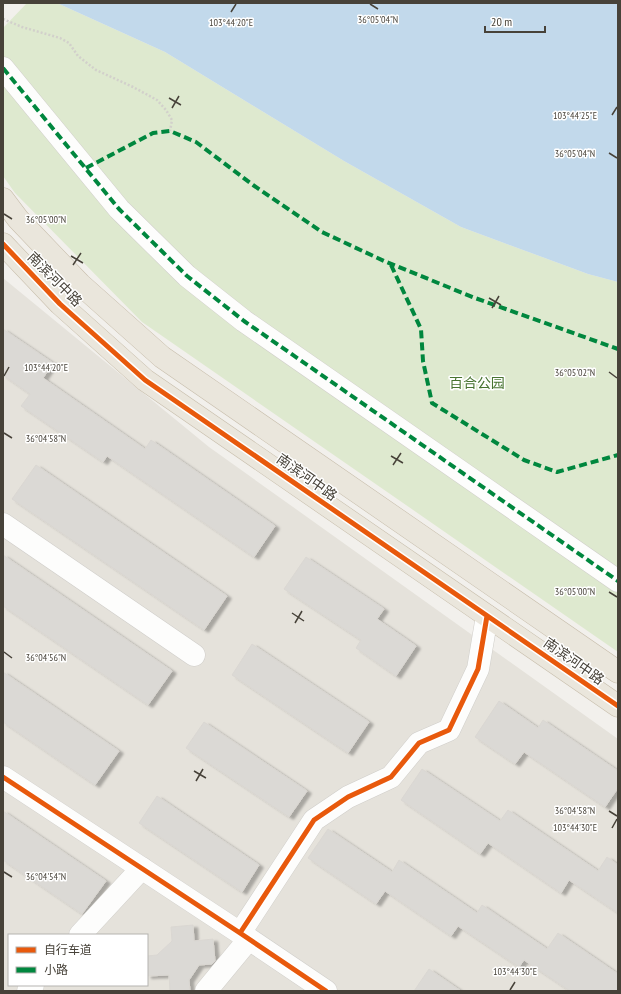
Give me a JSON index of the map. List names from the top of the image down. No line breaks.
{"streets":{"highway":["南滨河中路"]},"parks":["百合公园"],"legend":["自行车道","小路"],"scale_bar":"20 m","coordinates":["36°05'04\"N","103°44'20\"E","103°44'25\"E","36°05'00\"N","36°05'02\"N","36°04'58\"N","36°04'56\"N","103°44'30\"E","36°04'54\"N"]}
